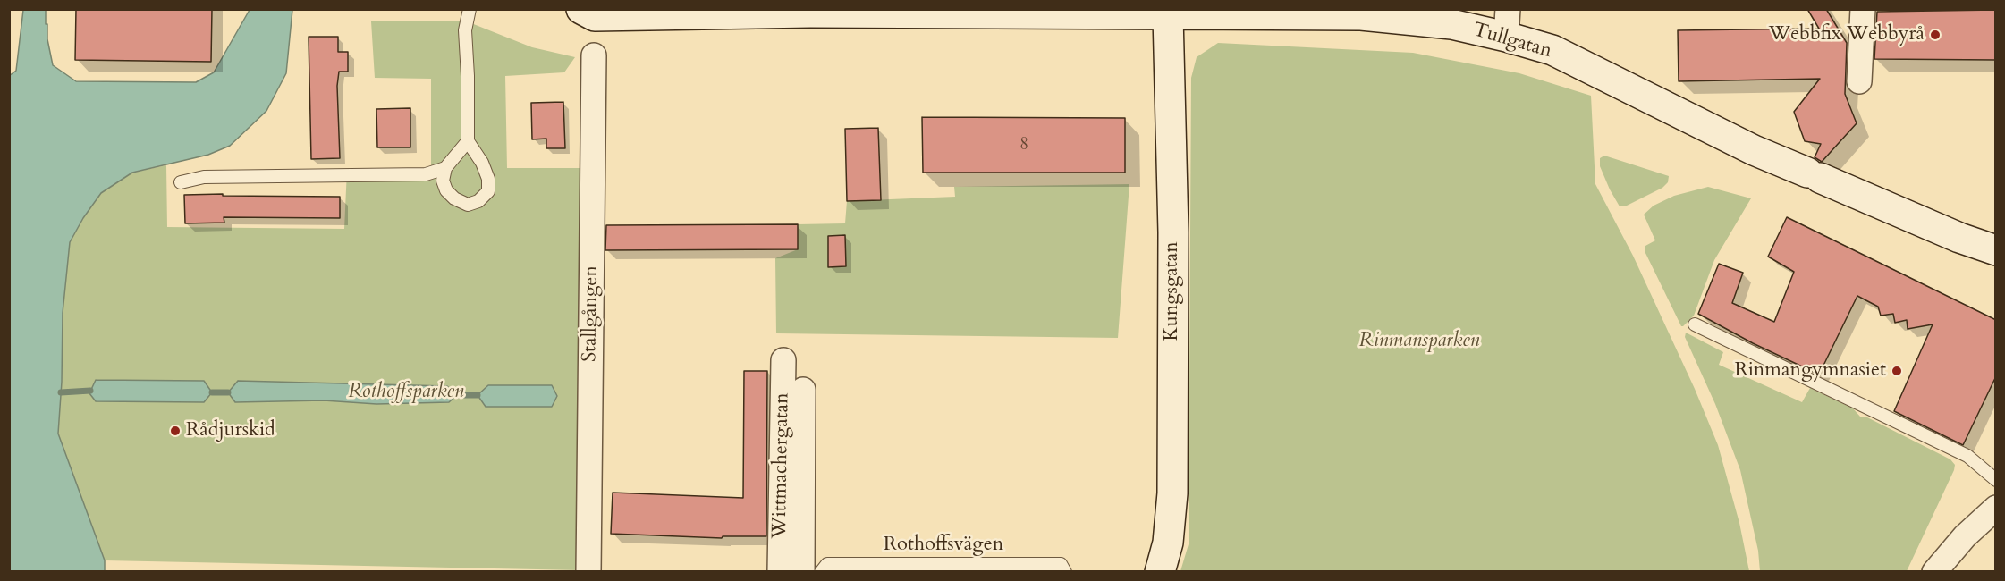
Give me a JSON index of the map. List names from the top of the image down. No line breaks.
{"streets":{"street":["Tullgatan","Kungsgatan","Stallgången","Wittmachergatan"],"lane":["Rothoffsvägen"]},"crossings":[["Tullgatan","Kungsgatan"]],"parks":["Rinmansparken","Rothoffsparken"],"places":["Webbfix Webbyrå","Rinmangymnasiet","Rådjurskid"],"house_numbers":["8"]}
